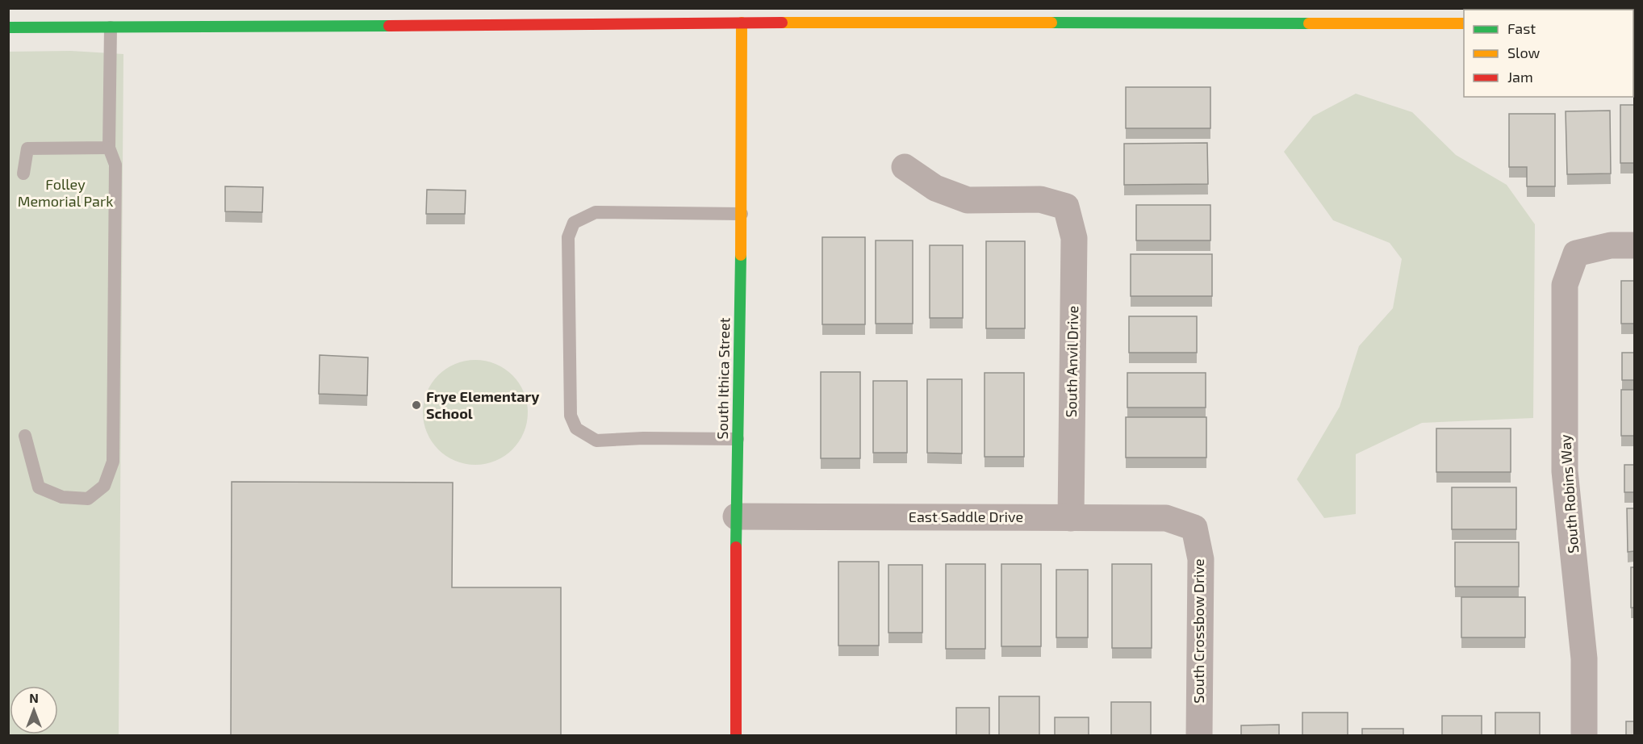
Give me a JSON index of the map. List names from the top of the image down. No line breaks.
{"streets":{"street":["South Anvil Drive","South Ithica Street","South Robins Way","East Saddle Drive","South Crossbow Drive"]},"crossings":[["South Anvil Drive","East Saddle Drive"],["South Ithica Street","East Saddle Drive"],["East Saddle Drive","South Crossbow Drive"]],"parks":["Folley Memorial Park"],"places":["Frye Elementary School"],"legend":["Fast","Slow","Jam"],"north":"top"}
